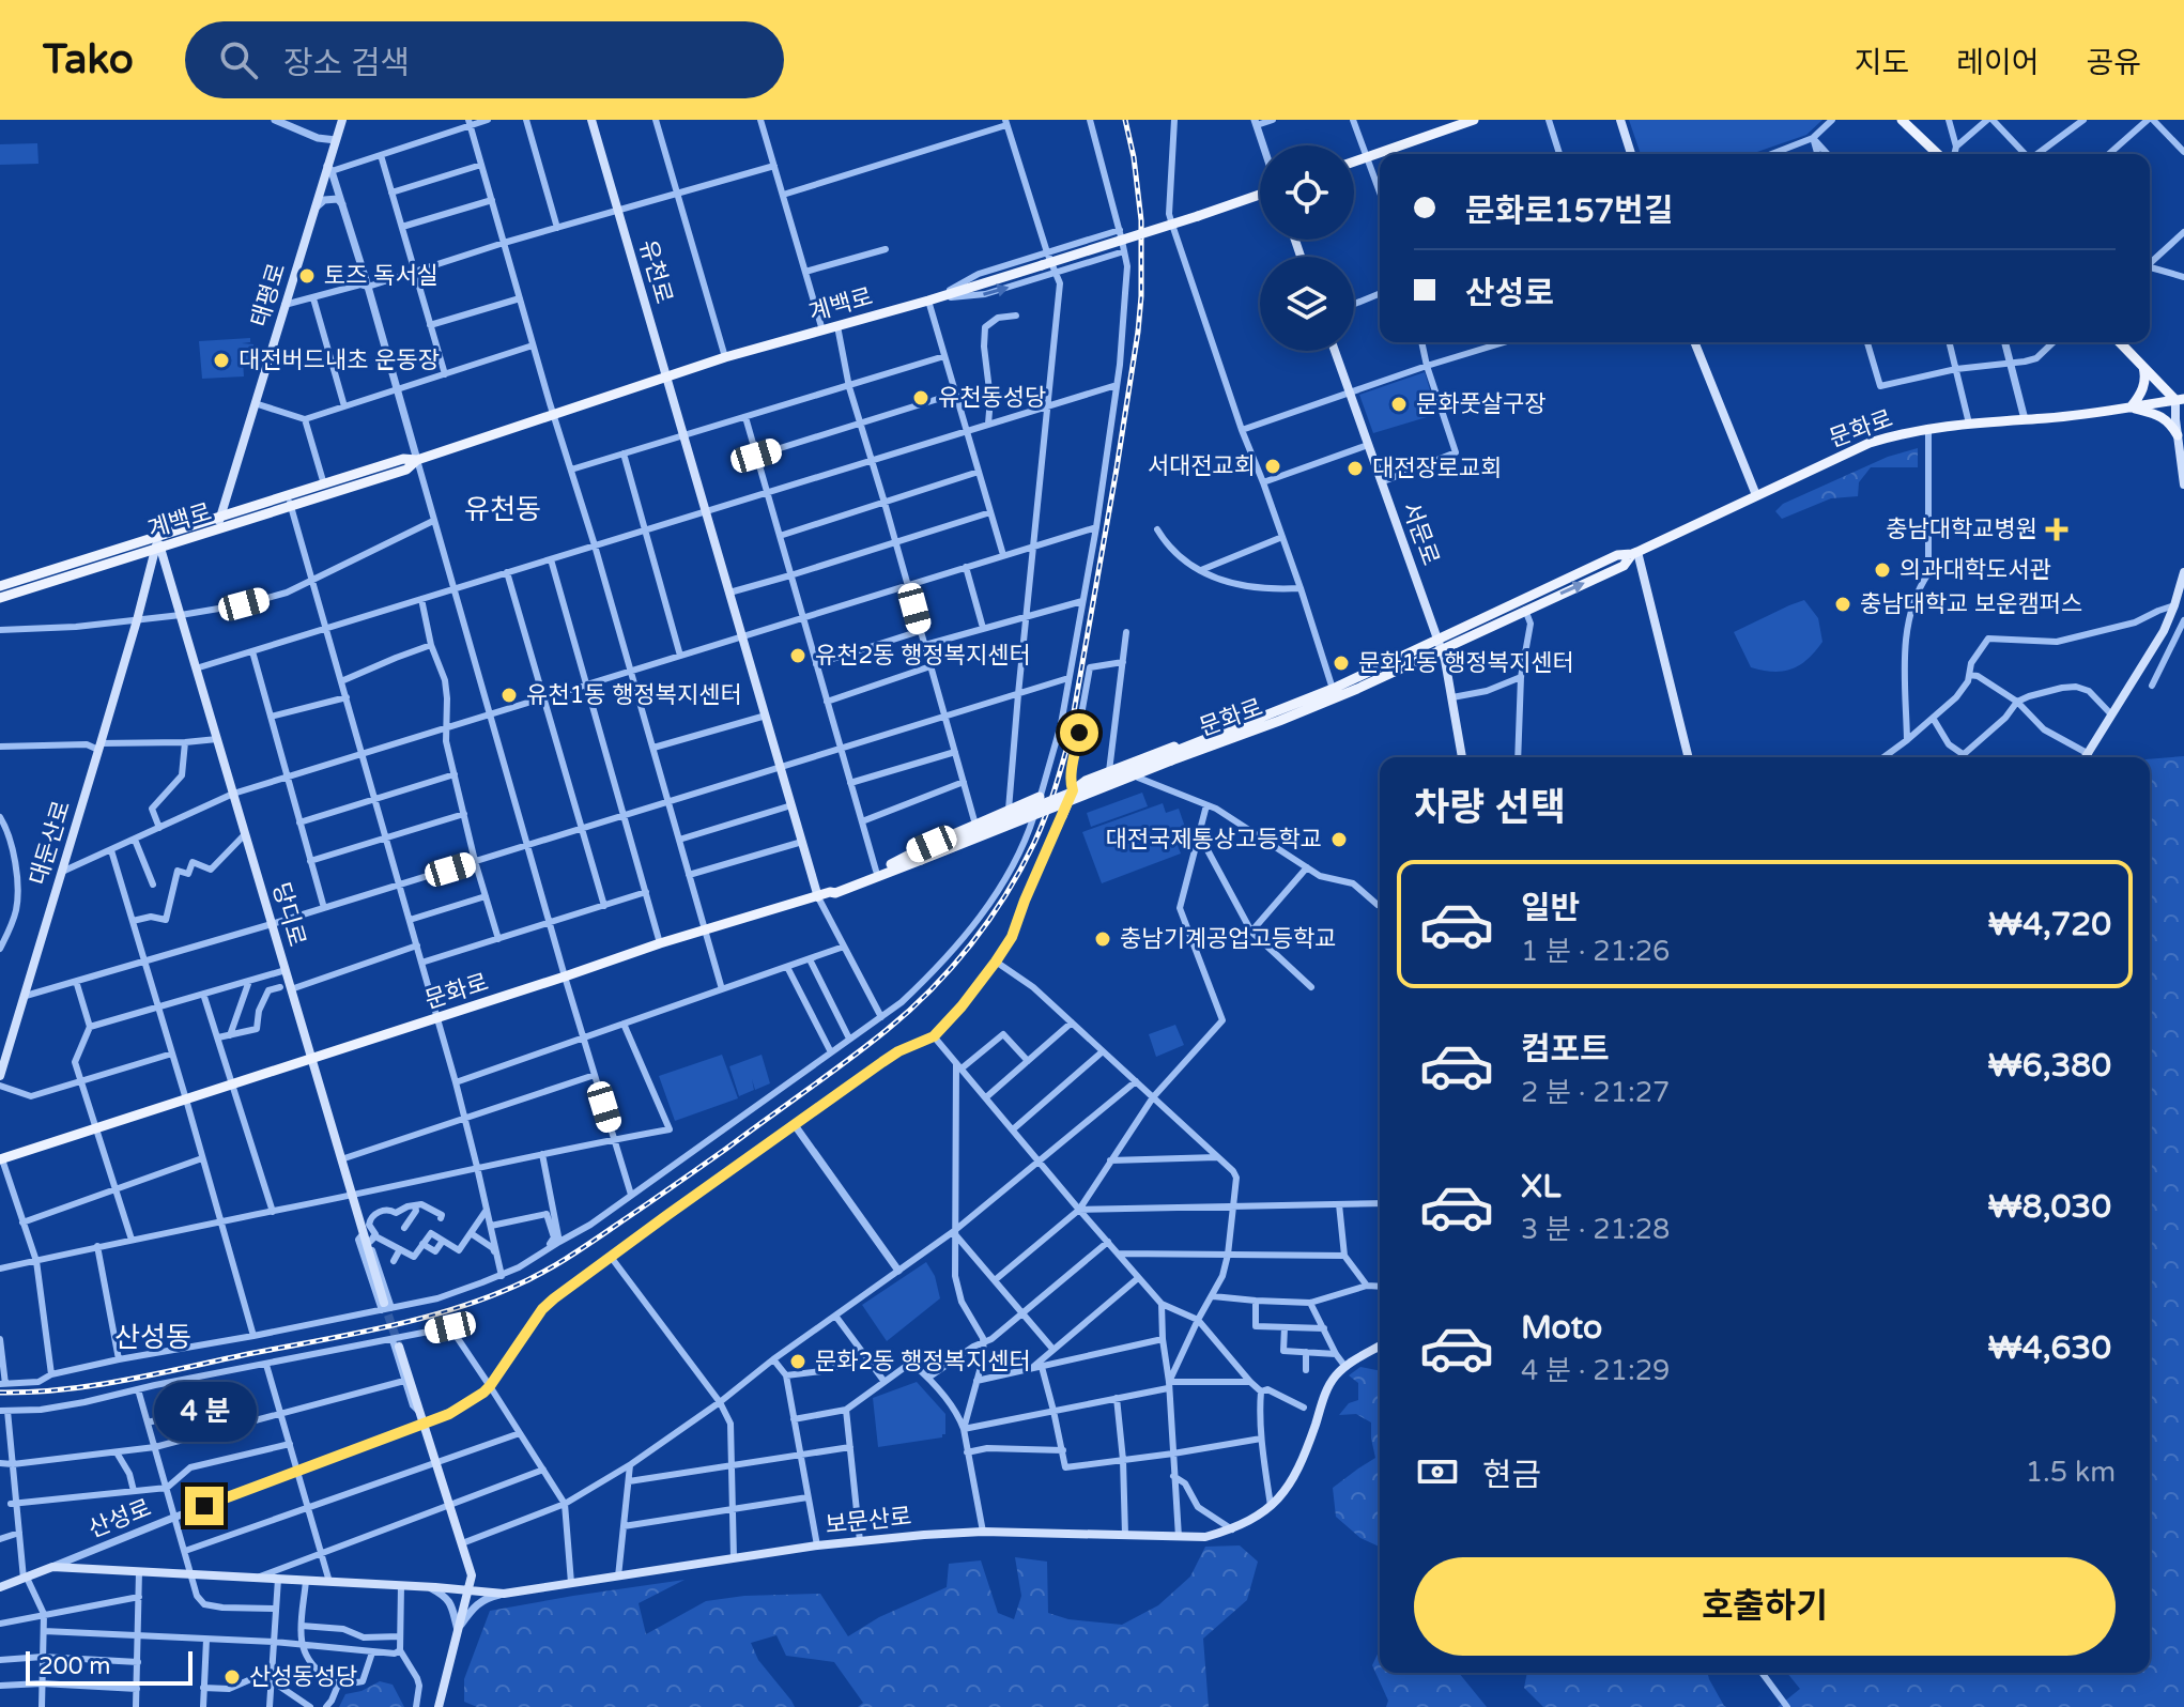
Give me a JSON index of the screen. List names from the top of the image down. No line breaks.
{"streets":{"main road":["유천로","태평로","계백로","문화로","서문로","대둔산로","당디로","산성로","보문산로"]},"crossings":[["유천로","계백로"],["유천로","문화로"],["태평로","계백로"],["계백로","대둔산로"],["계백로","당디로"],["문화로","서문로"],["문화로","당디로"],["대둔산로","당디로"],["산성로","보문산로"]],"districts":["유천동","산성동"],"places":{"other":["토즈 독서실","대전버드내초 운동장","유천동성당","문화풋살구장","서대전교회","대전장로교회","의과대학도서관","충남대학교 보운캠퍼스","유천2동 행정복지센터","문화1동 행정복지센터","유천1동 행정복지센터","대전국제통상고등학교","충남기계공업고등학교","문화2동 행정복지센터","산성동성당"],"health":["충남대학교병원"]},"scale_bar":"200 m","page":{"header":"Tako","search":"장소 검색","nav":["지도","레이어","공유"],"banner":["문화로157번길","산성로"],"heading":"차량 선택","list":[{"name":"일반","note":"1 분 · 21:26","value":"₩4,720"},{"name":"컴포트","note":"2 분 · 21:27","value":"₩6,380"},{"name":"XL","note":"3 분 · 21:28","value":"₩8,030"},{"name":"Moto","note":"4 분 · 21:29","value":"₩4,630"}],"bubble":"4 분","pay":["현금","1.5 km"],"buttons":"호출하기","scale":"200 m"}}
